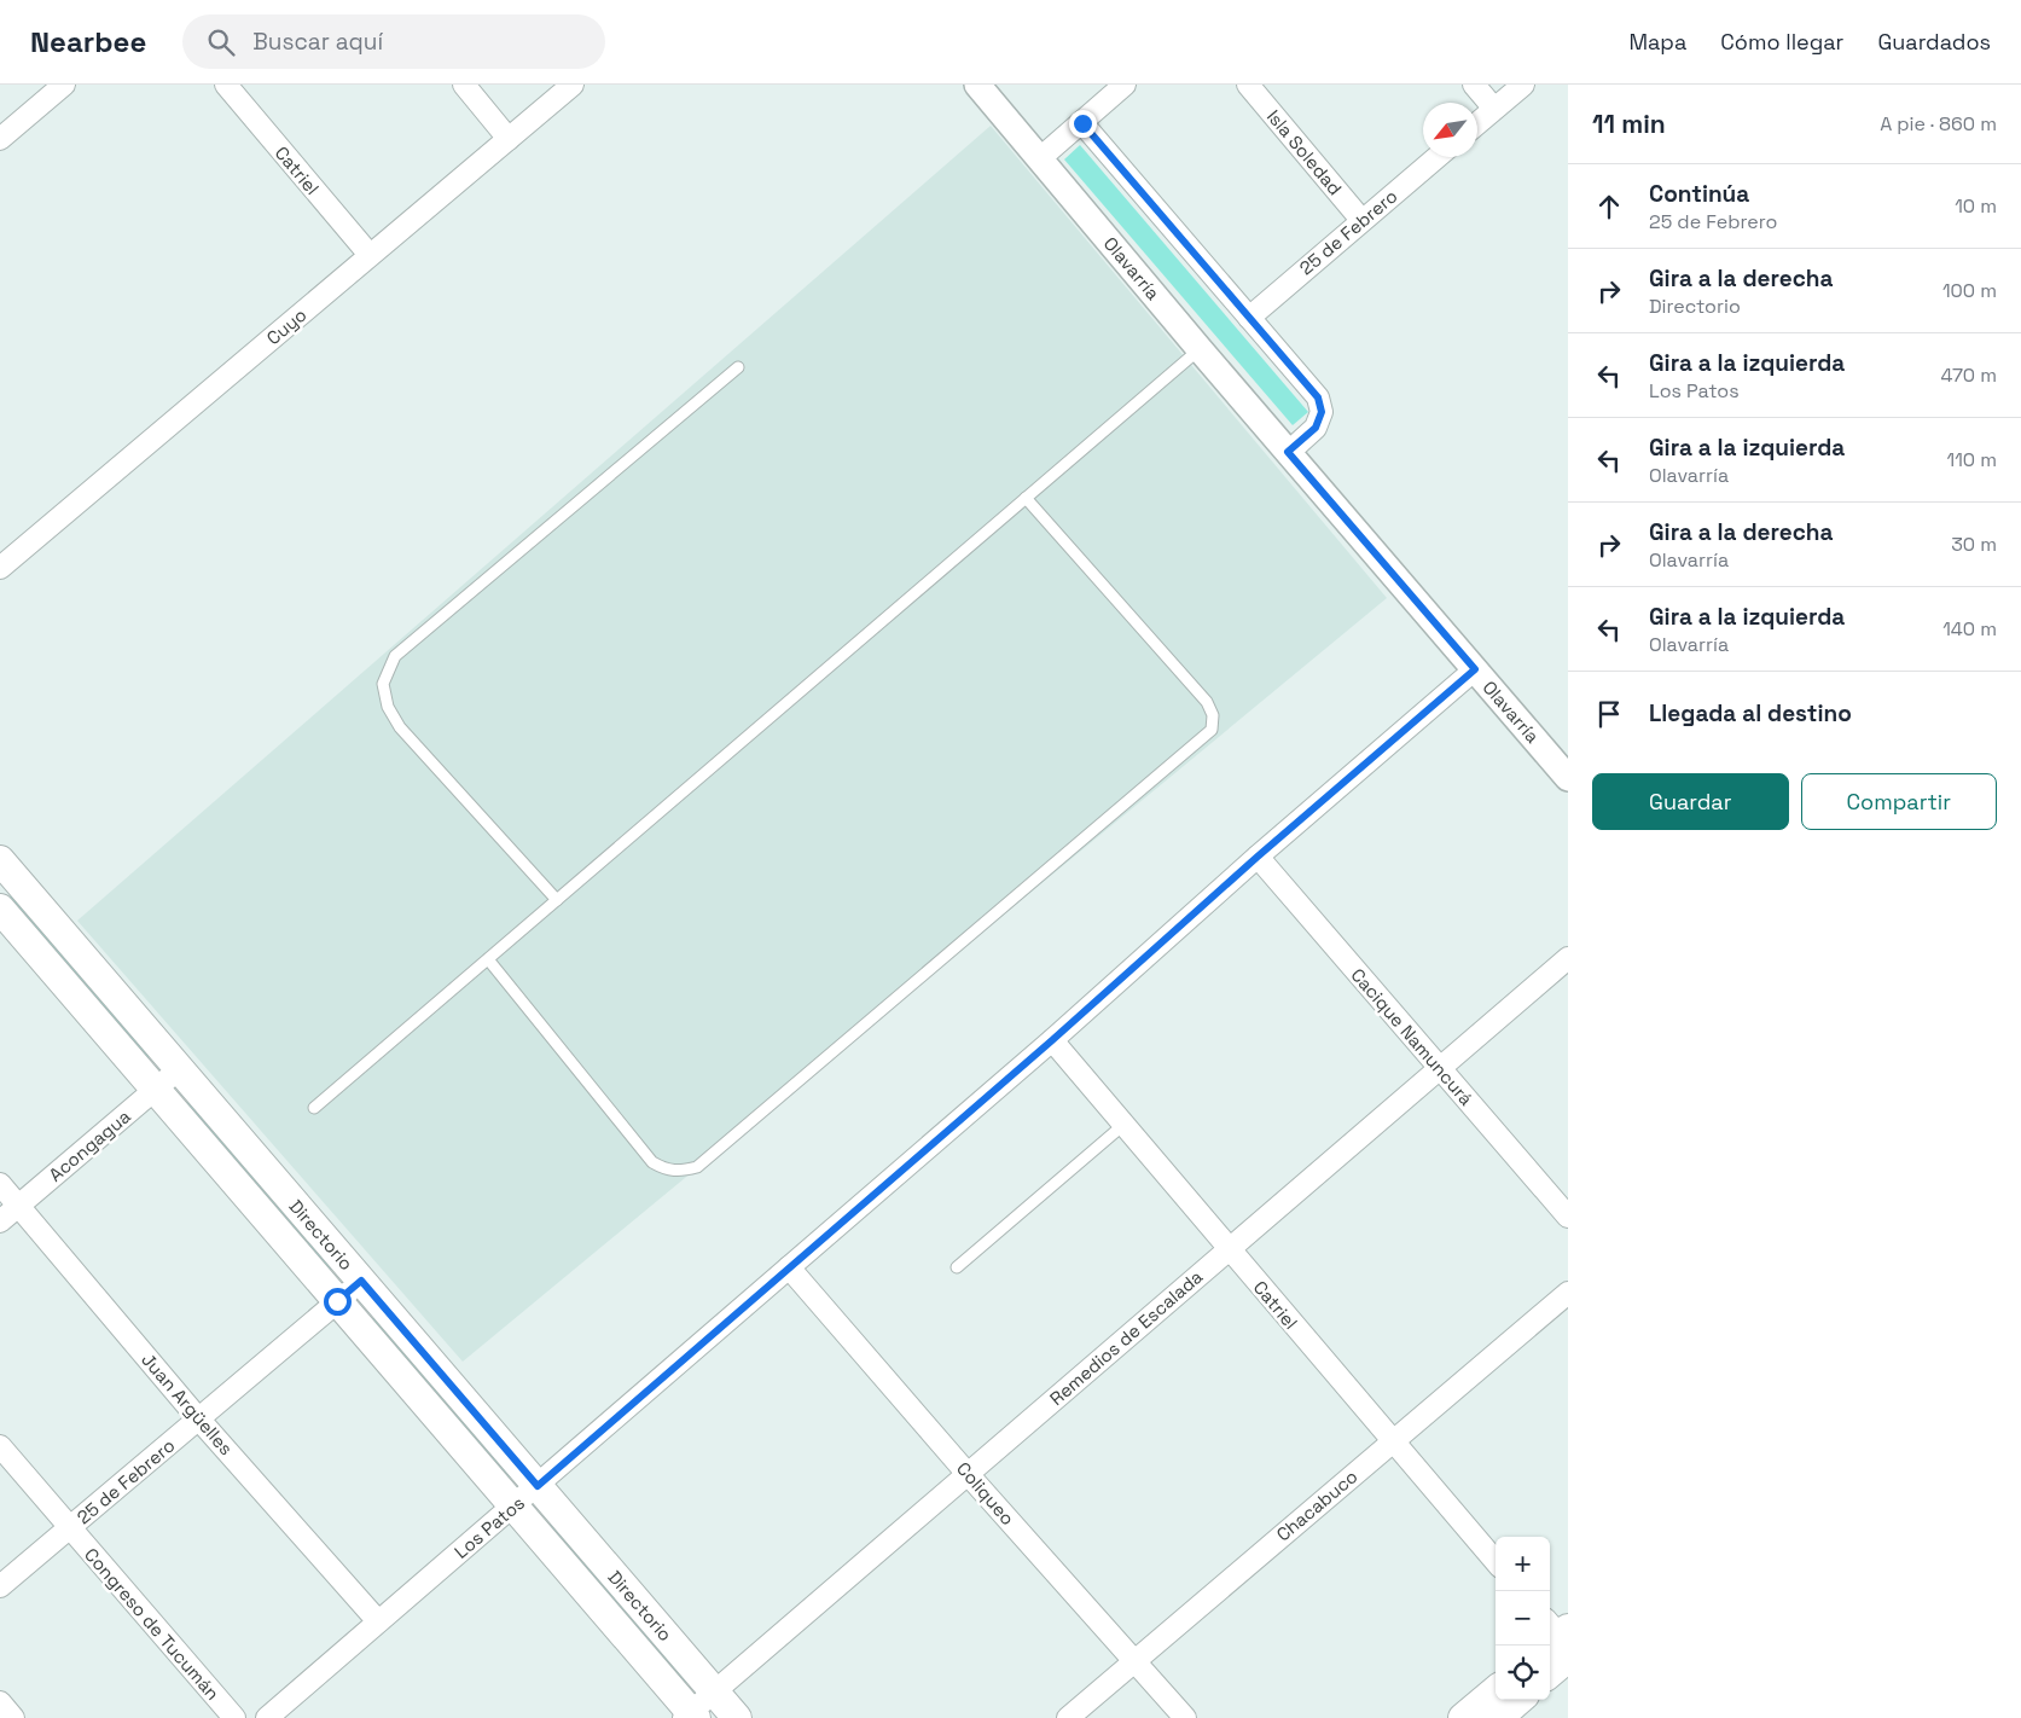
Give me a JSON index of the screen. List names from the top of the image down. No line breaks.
{"streets":{"main road":["Directorio"],"street":["Isla Soledad","Catriel","25 de Febrero","Olavarría","Cuyo","Cacique Namuncurá","Acongagua","Remedios de Escalada","Juan Argüelles","Coliqueo","Chacabuco","Los Patos","Congreso de Tucumán"]},"crossings":[["Isla Soledad","25 de Febrero"],["Catriel","Cuyo"],["Catriel","Remedios de Escalada"],["Catriel","Chacabuco"],["Catriel","Los Patos"],["25 de Febrero","Directorio"],["25 de Febrero","Juan Argüelles"],["25 de Febrero","Congreso de Tucumán"],["Olavarría","Los Patos"],["Cacique Namuncurá","Remedios de Escalada"],["Cacique Namuncurá","Los Patos"],["Acongagua","Directorio"],["Acongagua","Juan Argüelles"],["Directorio","Remedios de Escalada"],["Directorio","Los Patos"],["Remedios de Escalada","Coliqueo"],["Juan Argüelles","Los Patos"],["Coliqueo","Chacabuco"],["Coliqueo","Los Patos"]],"north":"bottom left","page":{"header":"Nearbee","search":"Buscar aquí","nav":["Mapa","Cómo llegar","Guardados"],"heading":["11 min","A pie · 860 m"],"list":[["Continúa","25 de Febrero","10 m"],["Gira a la derecha","Directorio","100 m"],["Gira a la izquierda","Los Patos","470 m"],["Gira a la izquierda","Olavarría","110 m"],["Gira a la derecha","Olavarría","30 m"],["Gira a la izquierda","Olavarría","140 m"],"Llegada al destino"],"buttons":["Guardar","Compartir"],"map_buttons":["+","−"]}}
